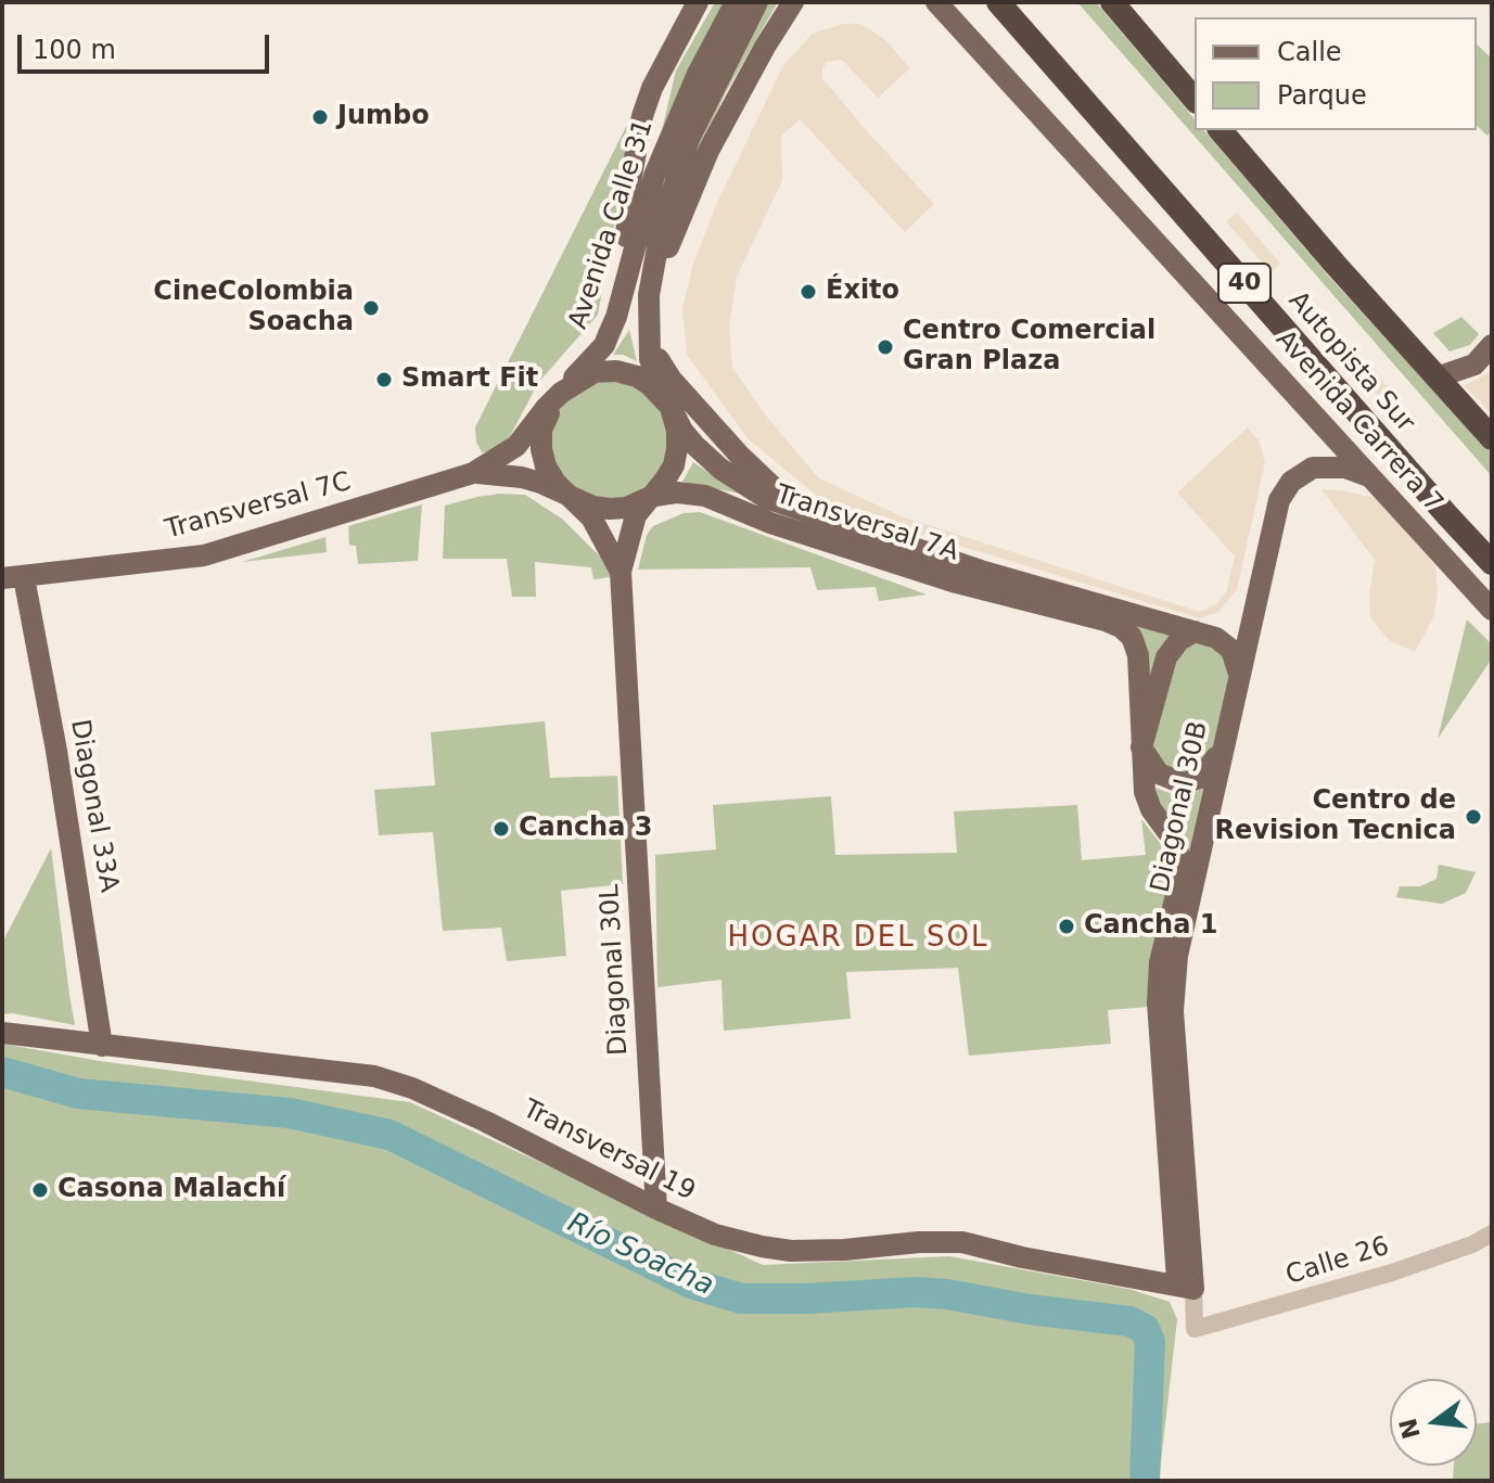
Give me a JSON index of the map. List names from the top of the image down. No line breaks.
{"streets":{"highway":["40","Autopista Sur"],"main road":["Avenida Calle 31","Avenida Carrera 7","Transversal 7C","Transversal 7A","Diagonal 33A","Diagonal 30B","Diagonal 30L","Transversal 19"],"street":["Calle 26"]},"crossings":[["Avenida Calle 31","Transversal 7C"],["Avenida Calle 31","Transversal 7A"],["Avenida Calle 31","Diagonal 30L"],["Avenida Carrera 7","Diagonal 30B"],["Transversal 7C","Transversal 7A"],["Transversal 7C","Diagonal 33A"],["Transversal 7A","Diagonal 30B"],["Diagonal 33A","Transversal 19"],["Diagonal 30B","Transversal 19"],["Diagonal 30B","Calle 26"],["Diagonal 30L","Transversal 19"],["Transversal 19","Calle 26"]],"districts":["HOGAR DEL SOL"],"water":["Río Soacha"],"places":["Jumbo","Éxito","CineColombia Soacha","Centro Comercial Gran Plaza","Smart Fit","Centro de Revision Tecnica","Cancha 3","Cancha 1","Casona Malachí"],"legend":["Calle","Parque"],"scale_bar":"100 m","north":"left"}
